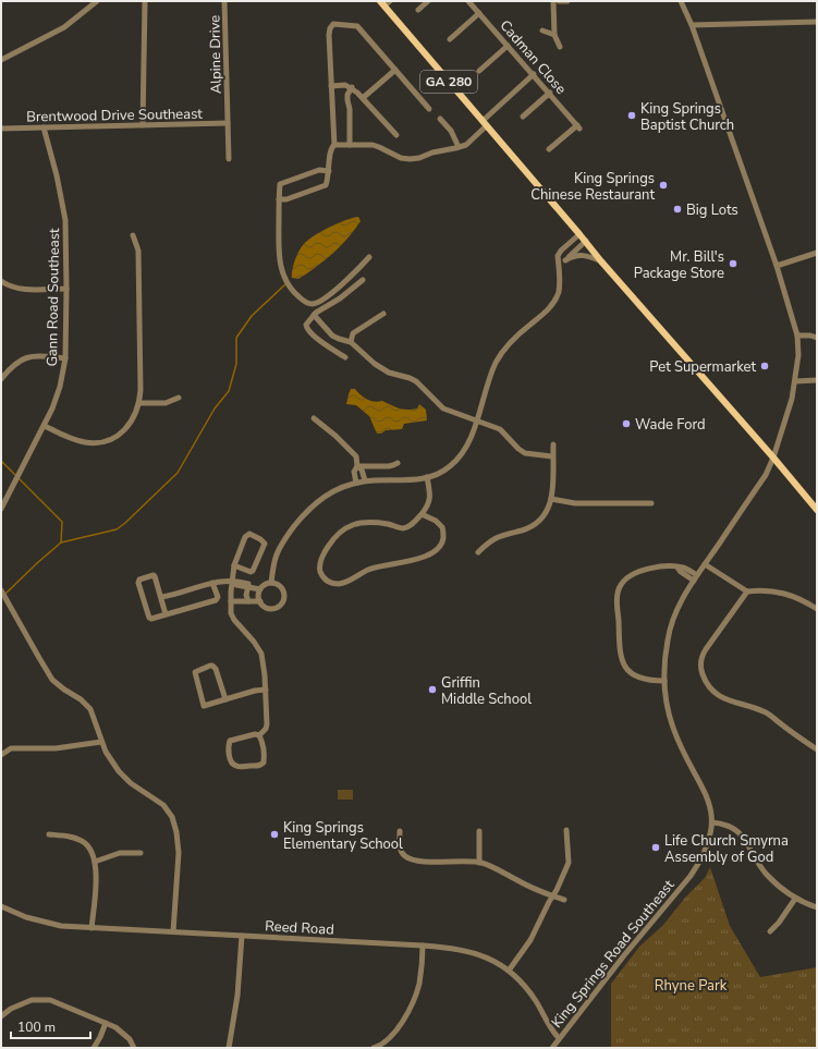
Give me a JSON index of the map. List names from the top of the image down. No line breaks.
{"streets":{"main road":["GA 280"],"street":["Alpine Drive","Cadman Close","Brentwood Drive Southeast","Gann Road Southeast","Reed Road","King Springs Road Southeast"]},"crossings":[["Alpine Drive","Brentwood Drive Southeast"],["GA 280","King Springs Road Southeast"],["Brentwood Drive Southeast","Gann Road Southeast"],["Reed Road","King Springs Road Southeast"]],"parks":["Rhyne Park"],"places":["King Springs Baptist Church","King Springs Chinese Restaurant","Big Lots","Mr. Bill's Package Store","Pet Supermarket","Wade Ford","Griffin Middle School","King Springs Elementary School","Life Church Smyrna Assembly of God"],"scale_bar":"100 m"}
